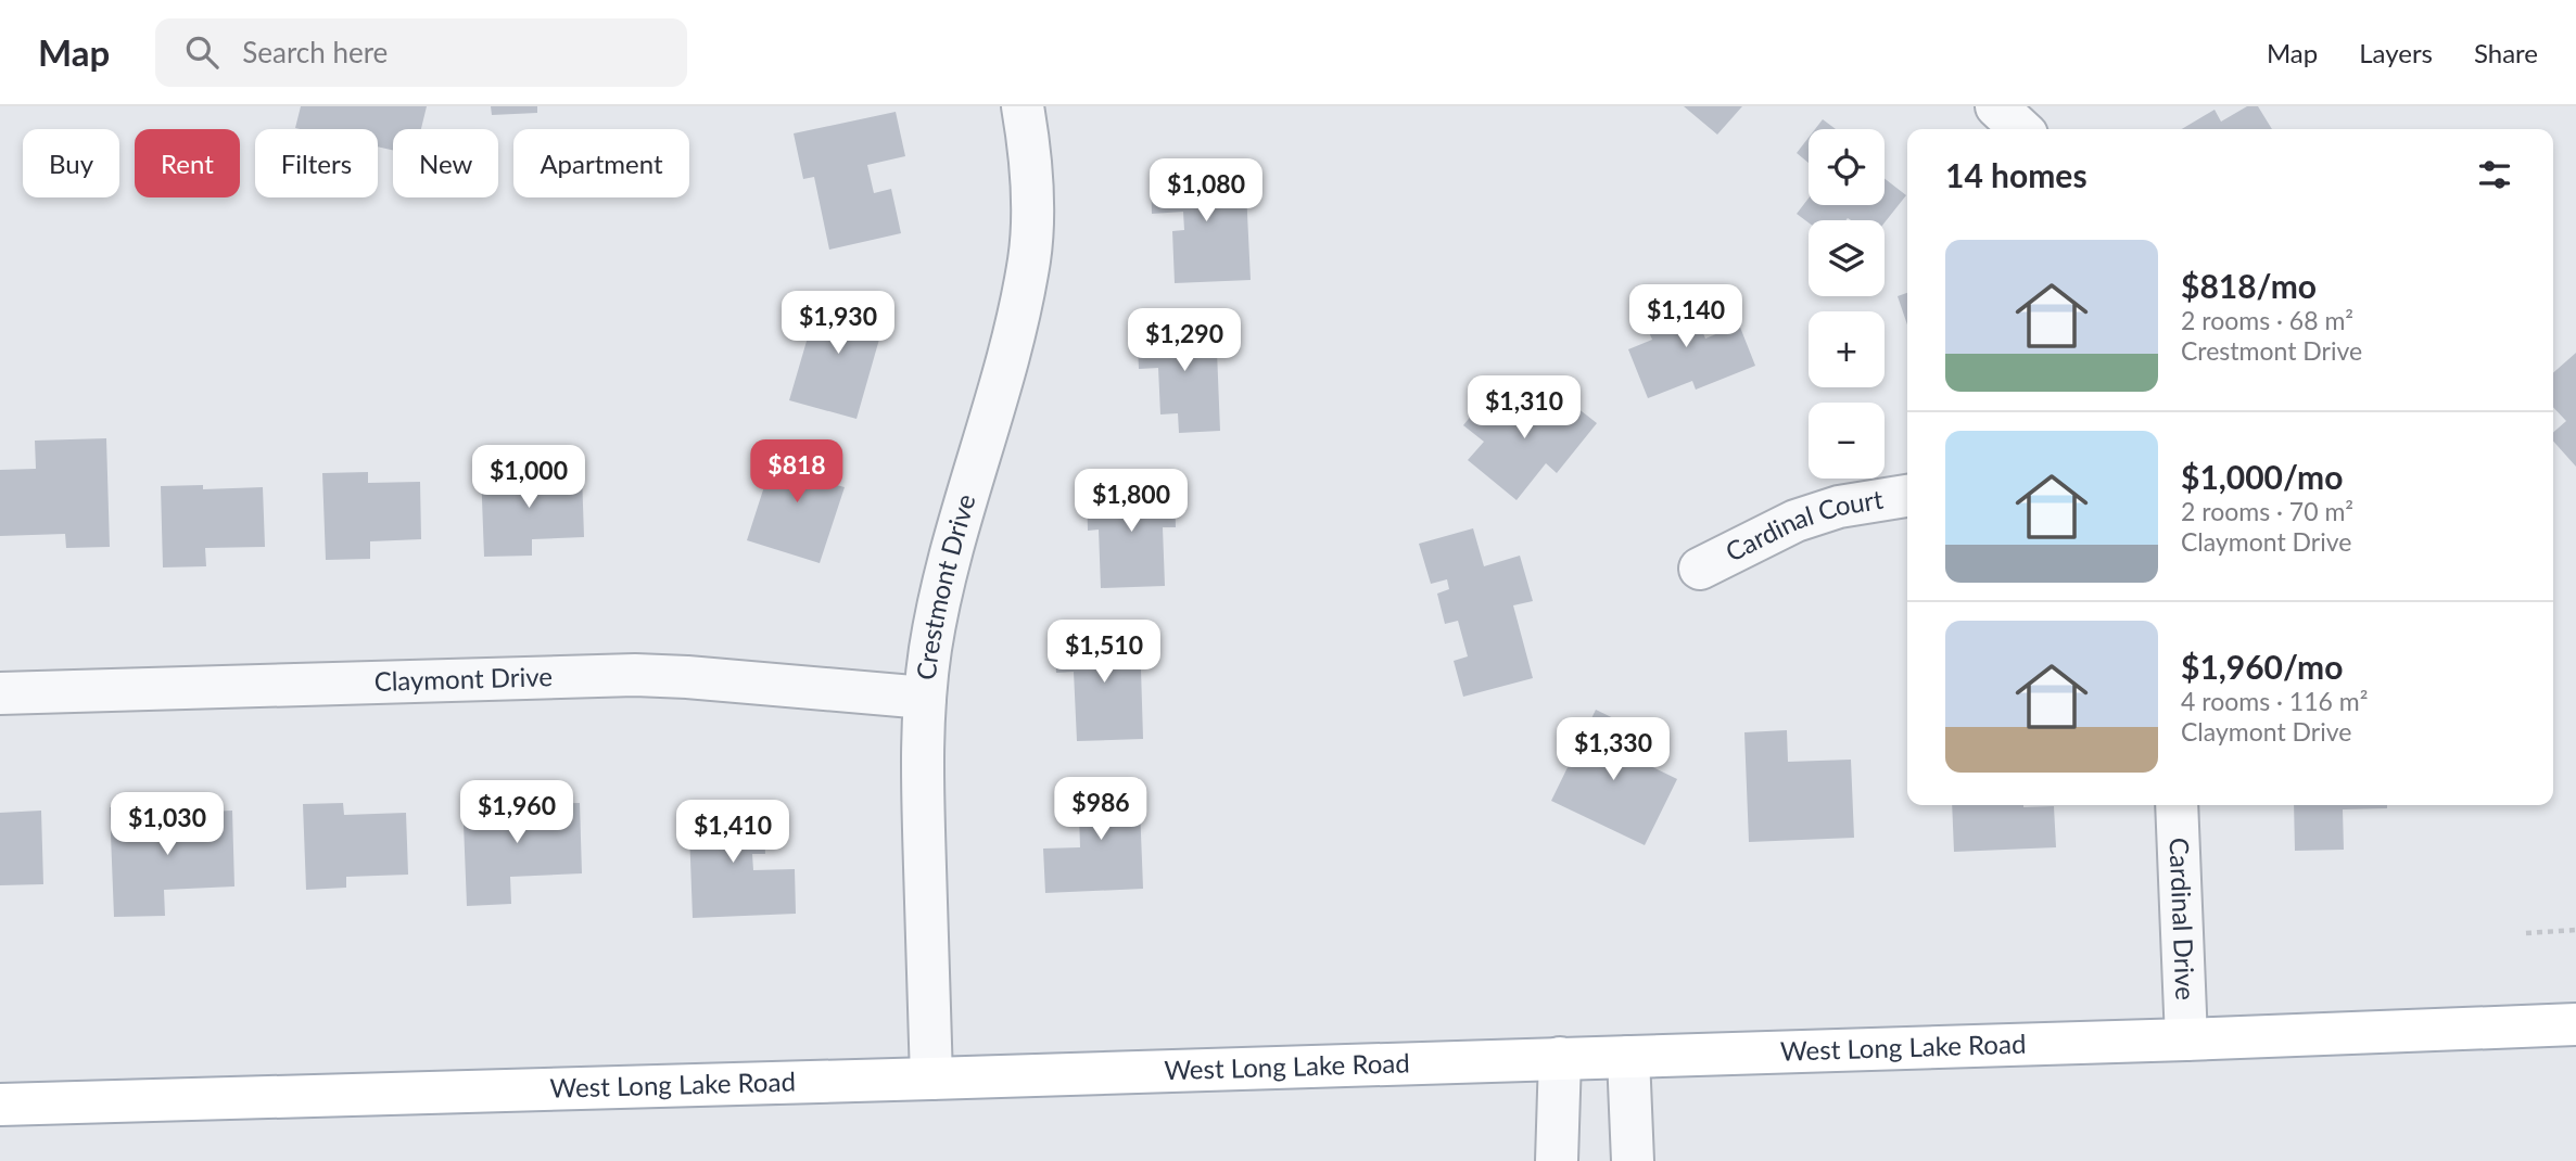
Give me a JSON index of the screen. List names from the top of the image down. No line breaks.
{"streets":{"main road":["West Long Lake Road"],"street":["Cardinal Court","Crestmont Drive","Claymont Drive","Cardinal Drive"]},"crossings":[["Crestmont Drive","Claymont Drive"],["Crestmont Drive","West Long Lake Road"],["Cardinal Drive","West Long Lake Road"]],"page":{"header":"Map","search":"Search here","nav":["Map","Layers","Share"],"map_buttons":["+","−"],"chip":["Buy","Rent","Filters","New","Apartment"],"heading":"14 homes","price":["$1,080","$1,140","$1,930","$1,290","$1,310","$818","$1,000","$1,800","$1,510","$1,330","$986","$1,960","$1,030","$1,410"],"list":[{"name":"$818/mo","note":"2 rooms · 68 m² · Crestmont Drive"},{"name":"$1,000/mo","note":"2 rooms · 70 m² · Claymont Drive"},{"name":"$1,960/mo","note":"4 rooms · 116 m² · Claymont Drive"}]}}
